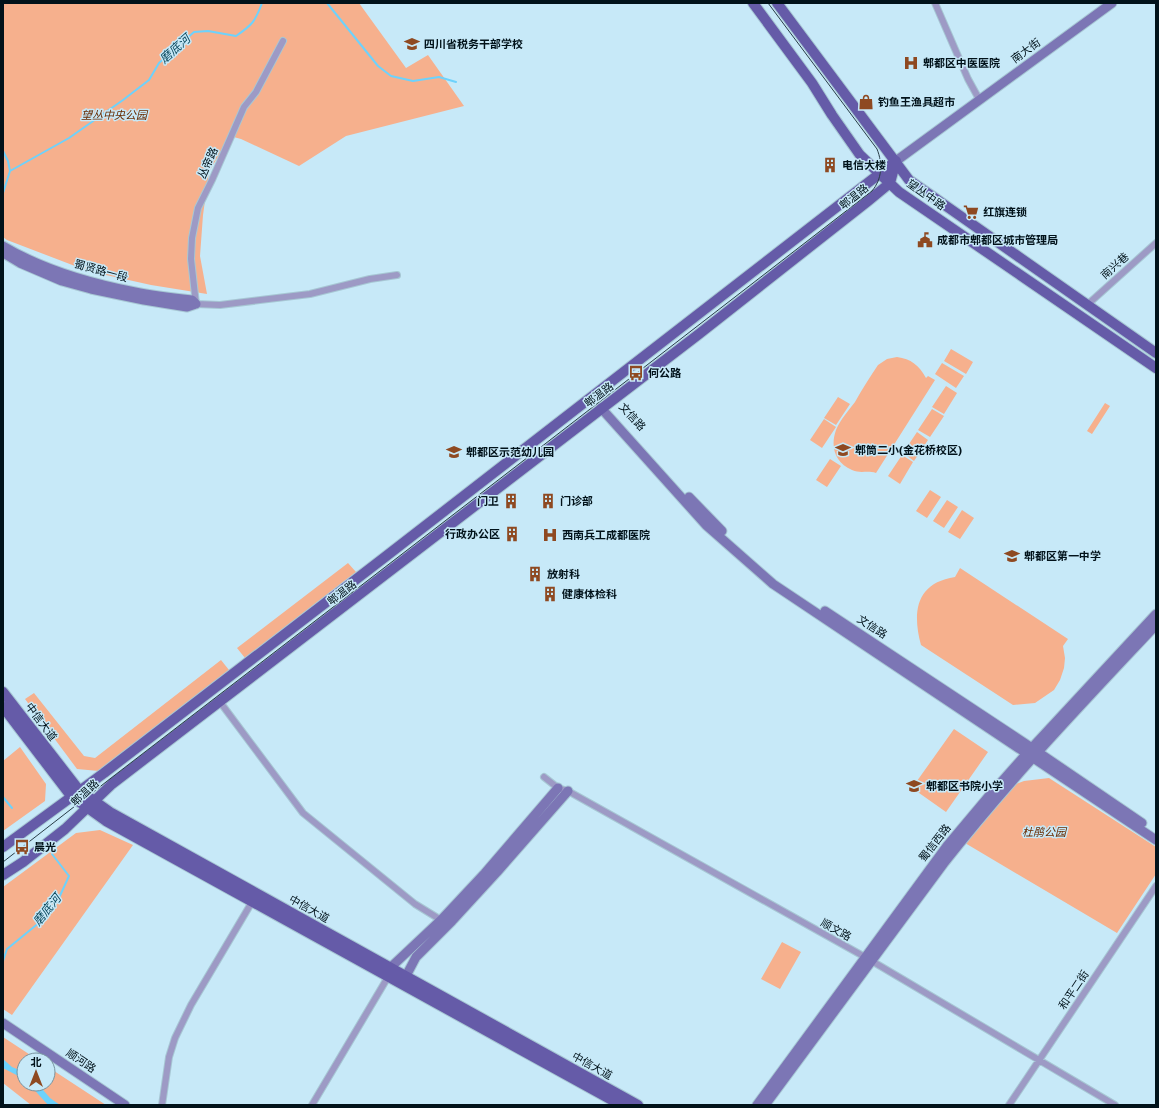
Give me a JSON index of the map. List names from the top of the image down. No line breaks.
{"streets":{"main road":["望丛中路","郫温路","中信大道"],"street":["南大街","丛帝路","南兴巷","蜀贤路一段","蜀信西路","顺文路","和平二街","顺河路"]},"crossings":[["南大街","望丛中路"],["南大街","郫温路"],["丛帝路","蜀贤路一段"],["望丛中路","郫温路"],["望丛中路","南兴巷"],["郫温路","中信大道"],["蜀信西路","顺文路"],["顺文路","和平二街"]],"water":["磨底河"],"parks":["望丛中央公园","杜鹃公园"],"places":{"school or university":["四川省税务干部学校","郫筒二小(金花桥校区)","郫都区示范幼儿园","郫都区第一中学","郫都区书院小学"],"hospital":["郫都区中医医院","西南兵工成都医院"],"shop":["钓鱼王渔具超市"],"building":["电信大楼","门卫","门诊部","行政办公区","放射科","健康体检科"],"supermarket":["红旗连锁"],"public building":["成都市郫都区城市管理局"],"bus stop":["何公路","晨光"]},"north":"top"}
